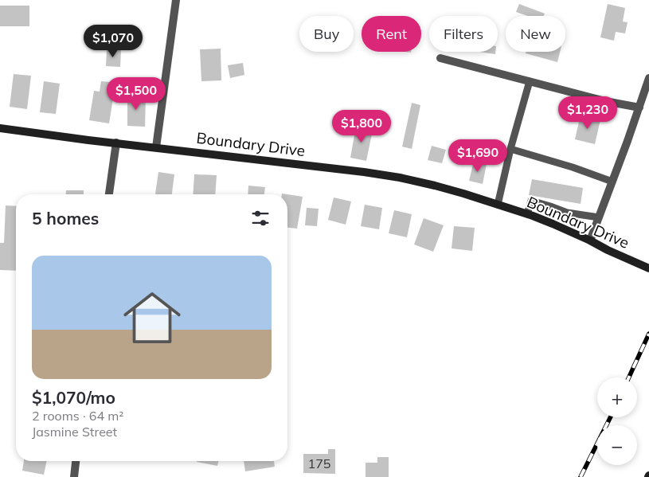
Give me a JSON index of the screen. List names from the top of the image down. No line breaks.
{"streets":{"street":["Boundary Drive"]},"house_numbers":["175"],"page":{"chip":["Buy","Rent","Filters","New"],"price":["$1,070","$1,500","$1,230","$1,800","$1,690"],"heading":"5 homes","list":[{"name":"$1,070/mo","note":"2 rooms · 64 m² · Jasmine Street"}],"map_buttons":["+","−"]}}
